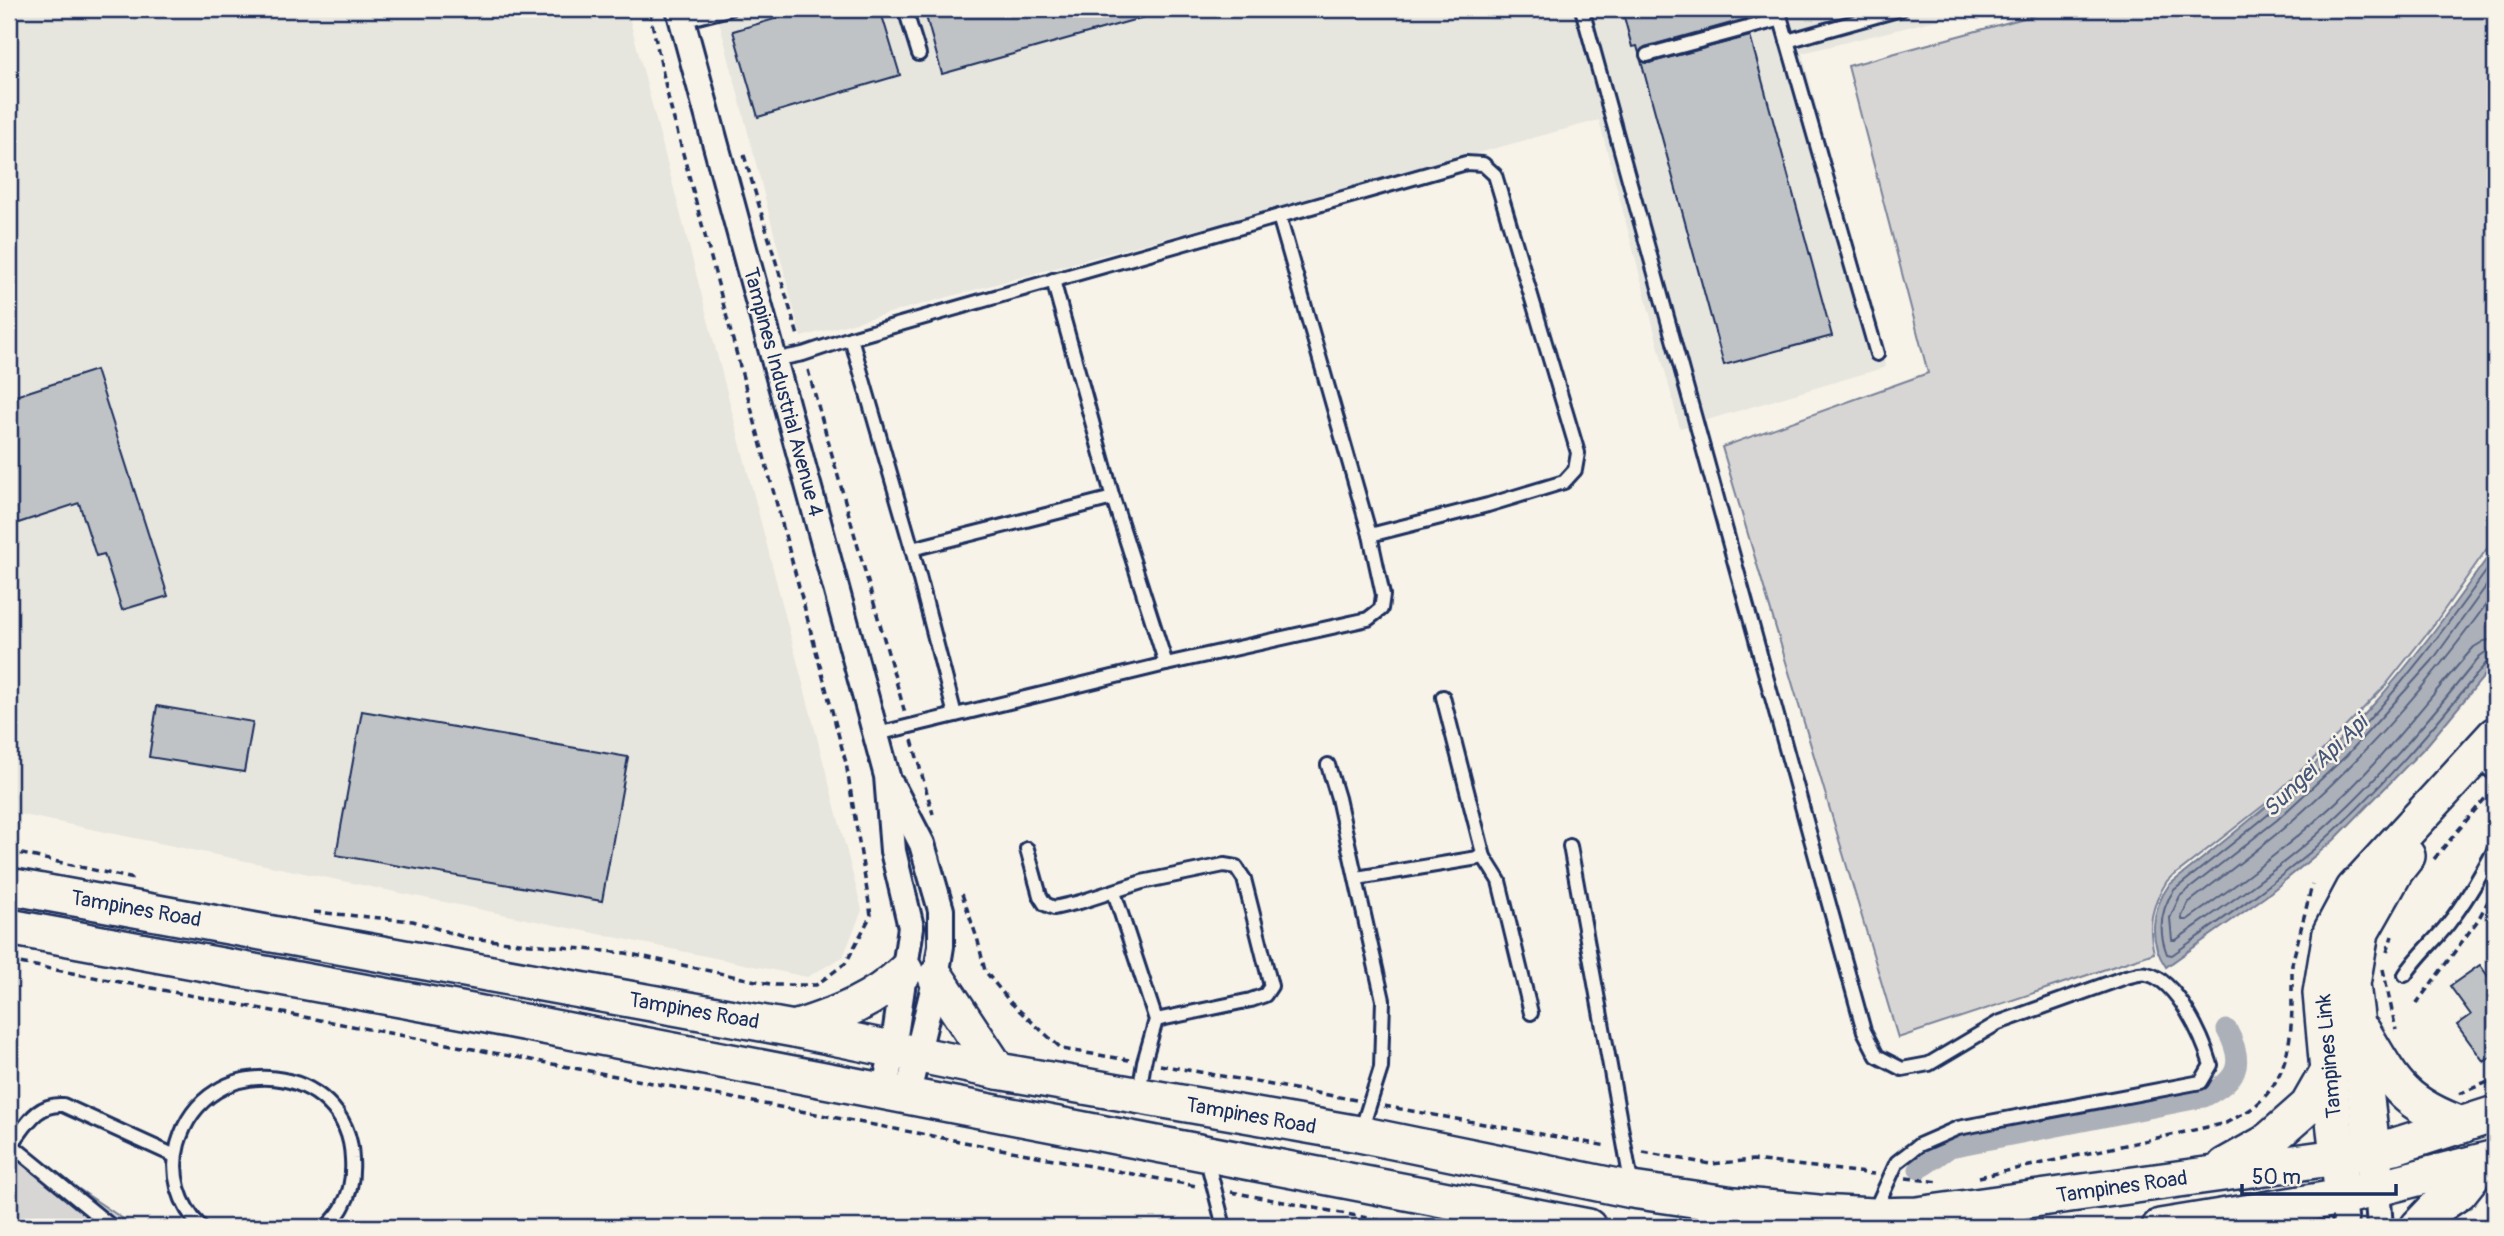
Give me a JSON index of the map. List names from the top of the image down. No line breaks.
{"streets":{"main road":["Tampines Road","Tampines Link"],"street":["Tampines Industrial Avenue 4"]},"crossings":[["Tampines Industrial Avenue 4","Tampines Road"],["Tampines Road","Tampines Link"]],"water":["Sungei Api Api"],"scale_bar":"50 m"}
